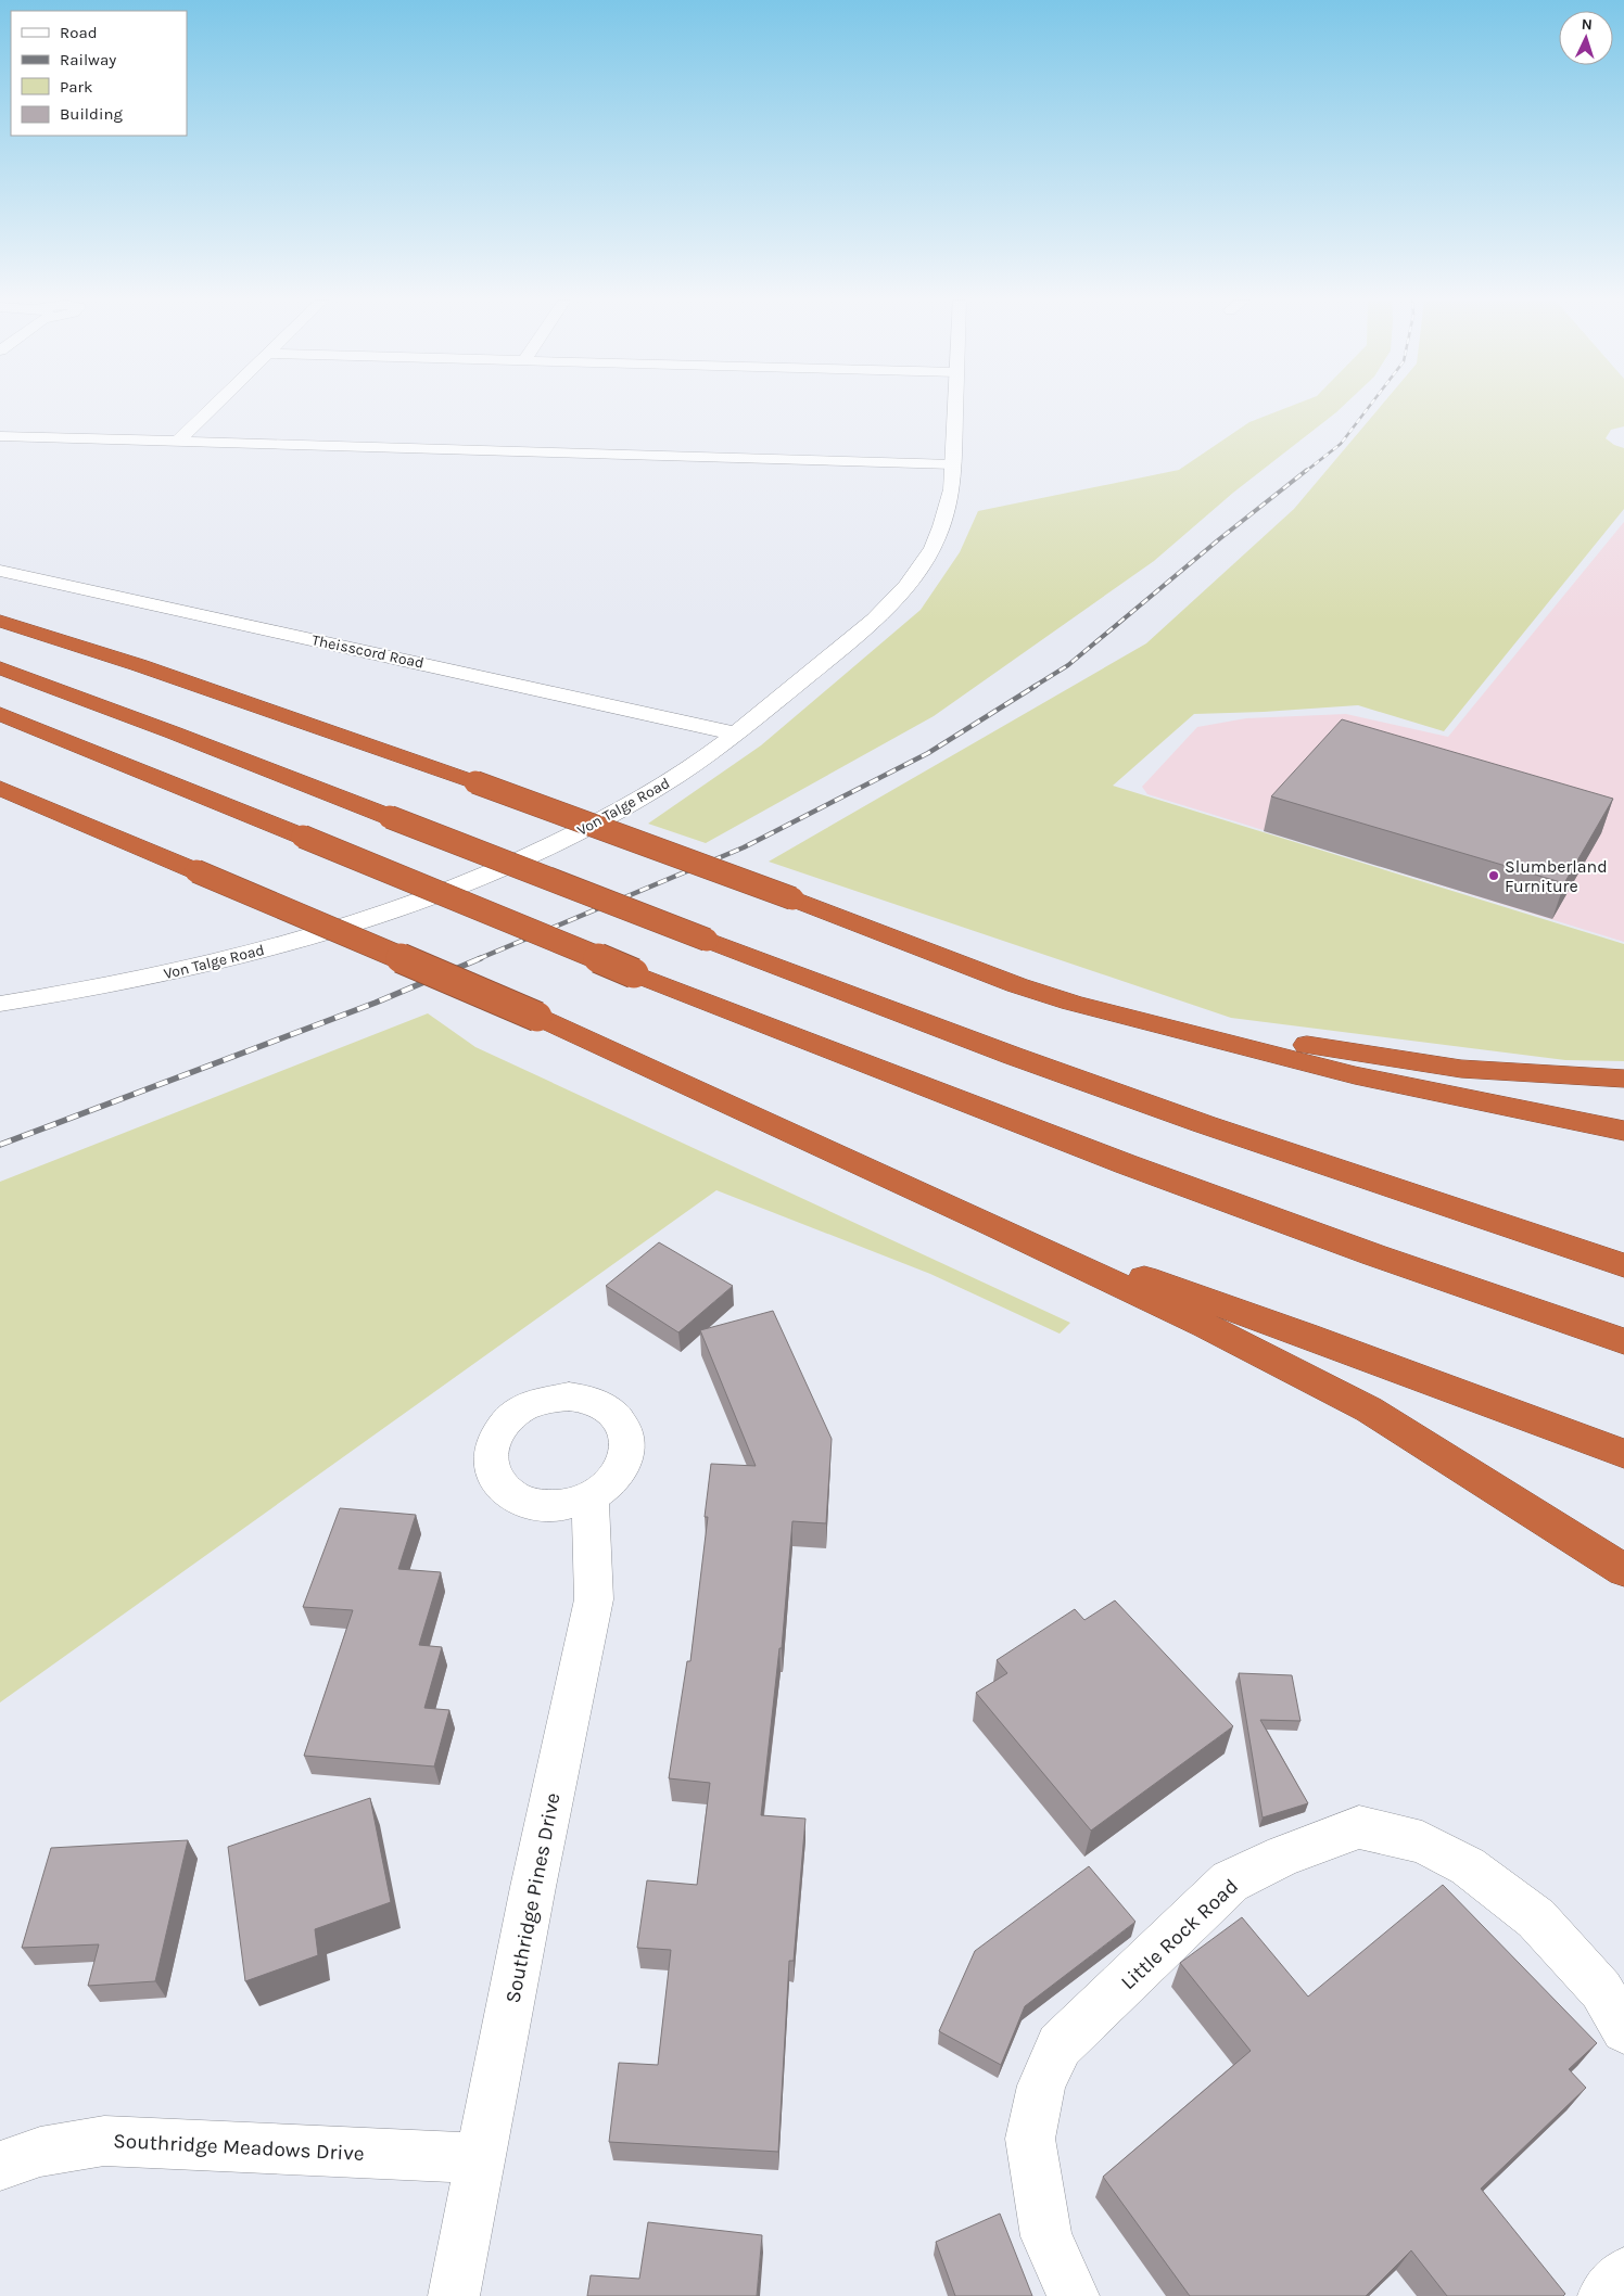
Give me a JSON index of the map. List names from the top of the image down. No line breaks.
{"streets":{"street":["Theisscord Road","Von Talge Road","Southridge Pines Drive","Little Rock Road","Southridge Meadows Drive"]},"crossings":[["Theisscord Road","Von Talge Road"],["Southridge Pines Drive","Southridge Meadows Drive"]],"places":["Slumberland Furniture"],"legend":["Road","Railway","Park","Building"],"north":"top"}
